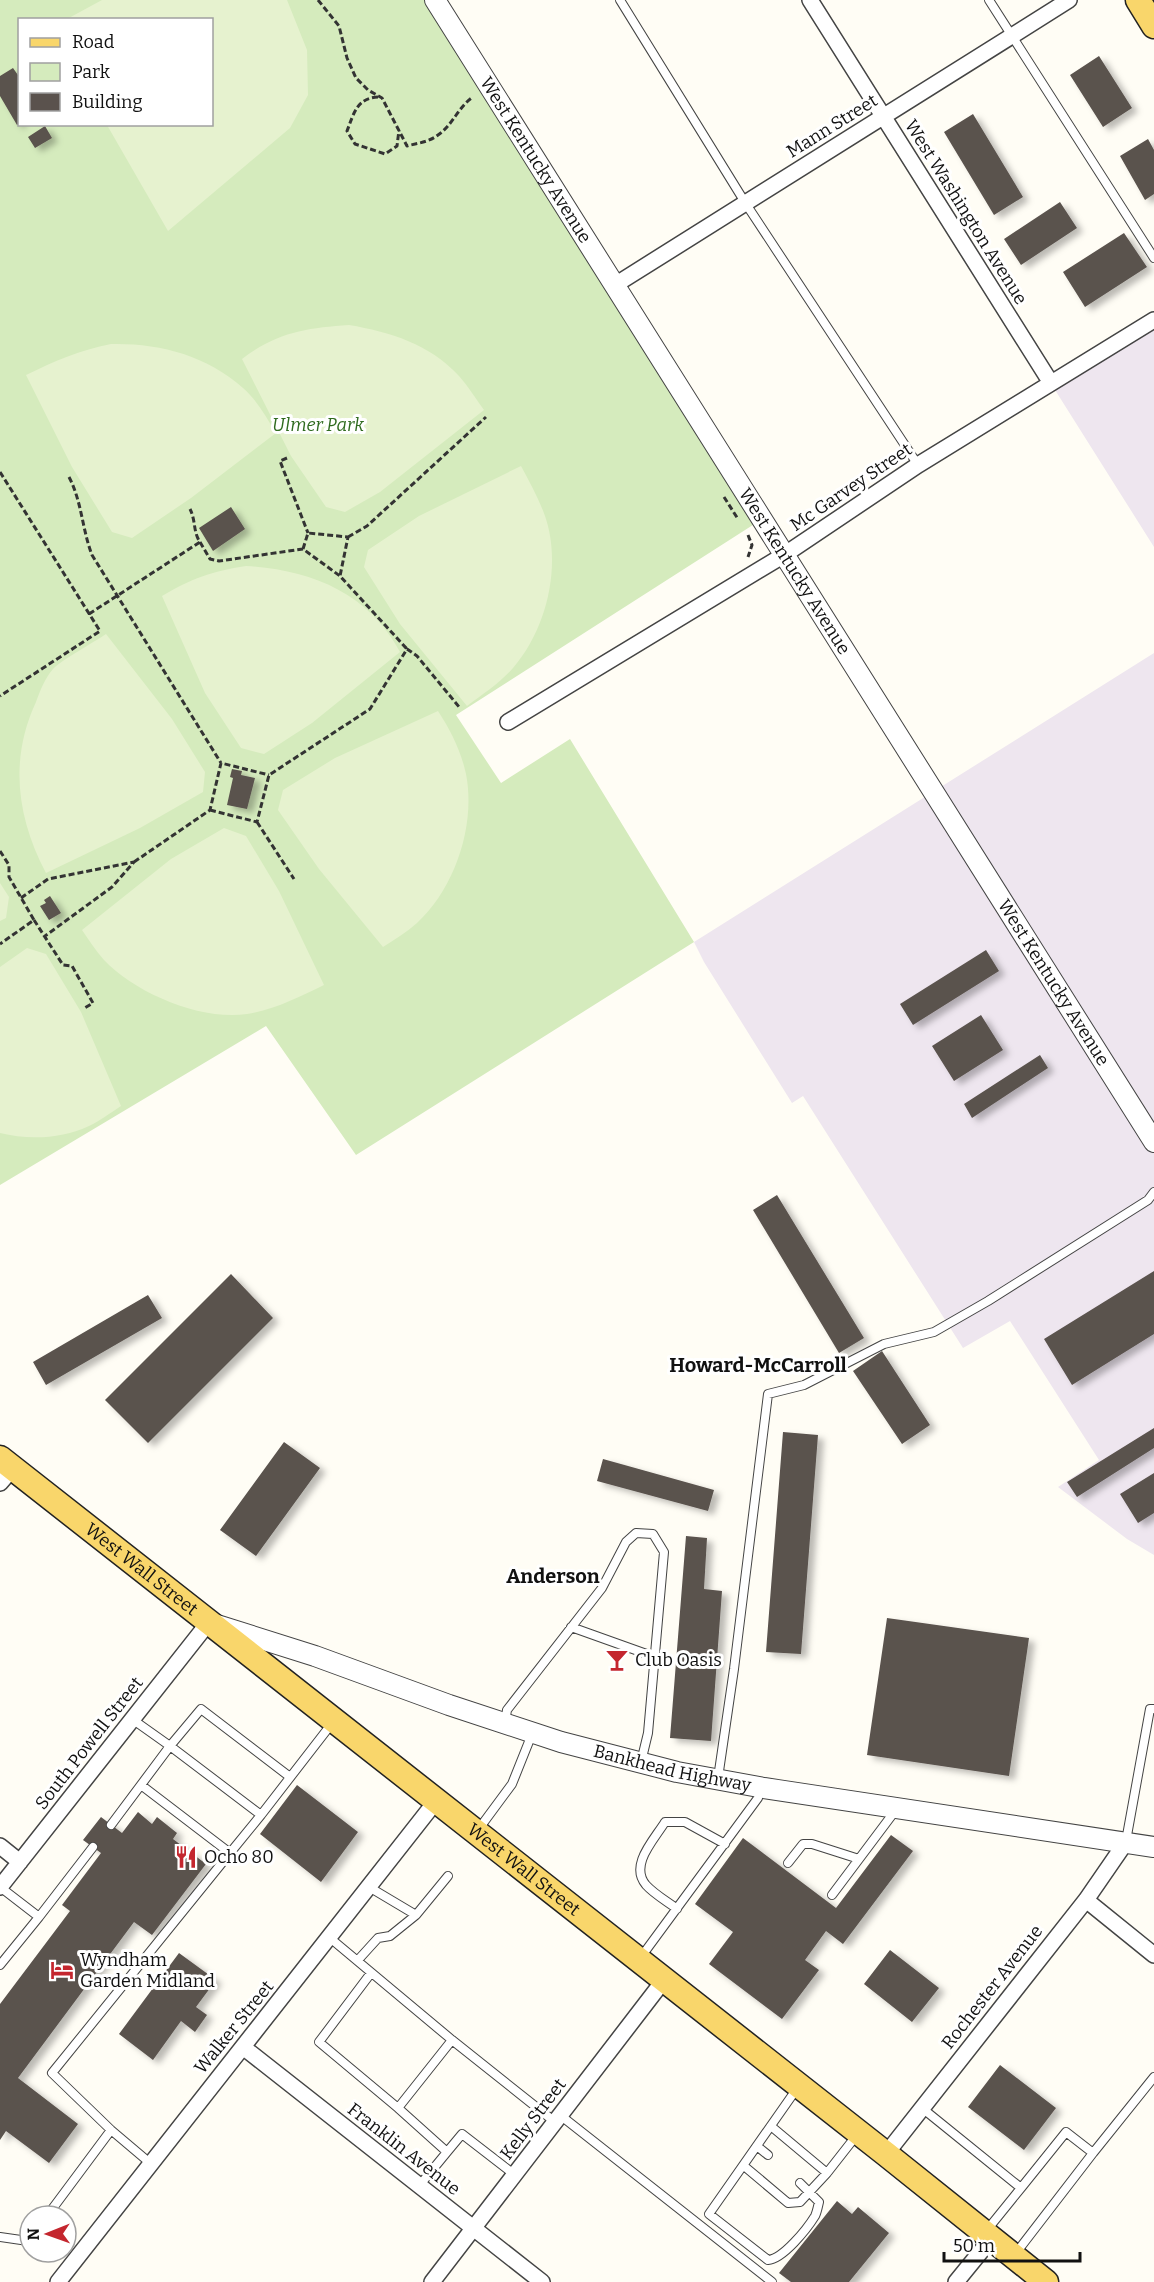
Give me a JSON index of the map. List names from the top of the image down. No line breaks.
{"streets":{"main road":["West Wall Street"],"street":["Mann Street","West Kentucky Avenue","West Washington Avenue","Mc Garvey Street","South Powell Street","Bankhead Highway","Rochester Avenue","Walker Street","Kelly Street","Franklin Avenue"]},"crossings":[["Mann Street","West Kentucky Avenue"],["Mann Street","West Washington Avenue"],["West Kentucky Avenue","Mc Garvey Street"],["West Washington Avenue","Mc Garvey Street"],["West Wall Street","South Powell Street"],["West Wall Street","Bankhead Highway"],["West Wall Street","Rochester Avenue"],["West Wall Street","Walker Street"],["West Wall Street","Kelly Street"],["South Powell Street","Bankhead Highway"],["Bankhead Highway","Rochester Avenue"],["Walker Street","Franklin Avenue"],["Kelly Street","Franklin Avenue"]],"districts":["Howard-McCarroll","Anderson"],"parks":["Ulmer Park"],"places":{"bar":["Club Oasis"],"restaurant":["Ocho 80"],"hotel":["Wyndham Garden Midland"]},"legend":["Road","Park","Building"],"scale_bar":"50 m","north":"left"}
